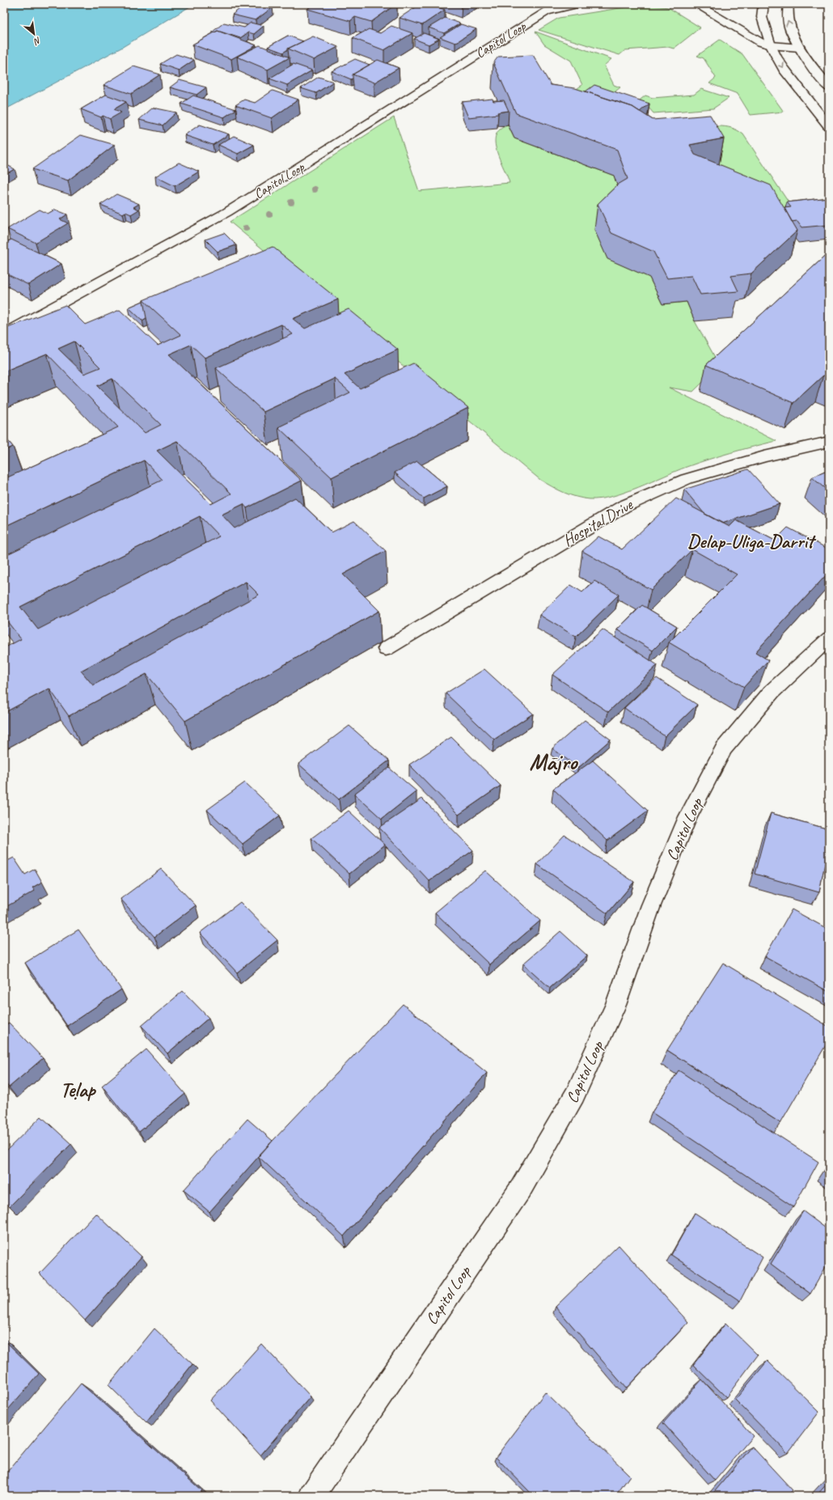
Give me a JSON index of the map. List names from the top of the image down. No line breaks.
{"streets":{"street":["Capitol Loop","Hospital Drive"]},"districts":["Delap-Uliga-Darrit","Mājro","Teḷap"],"north":"bottom right"}
